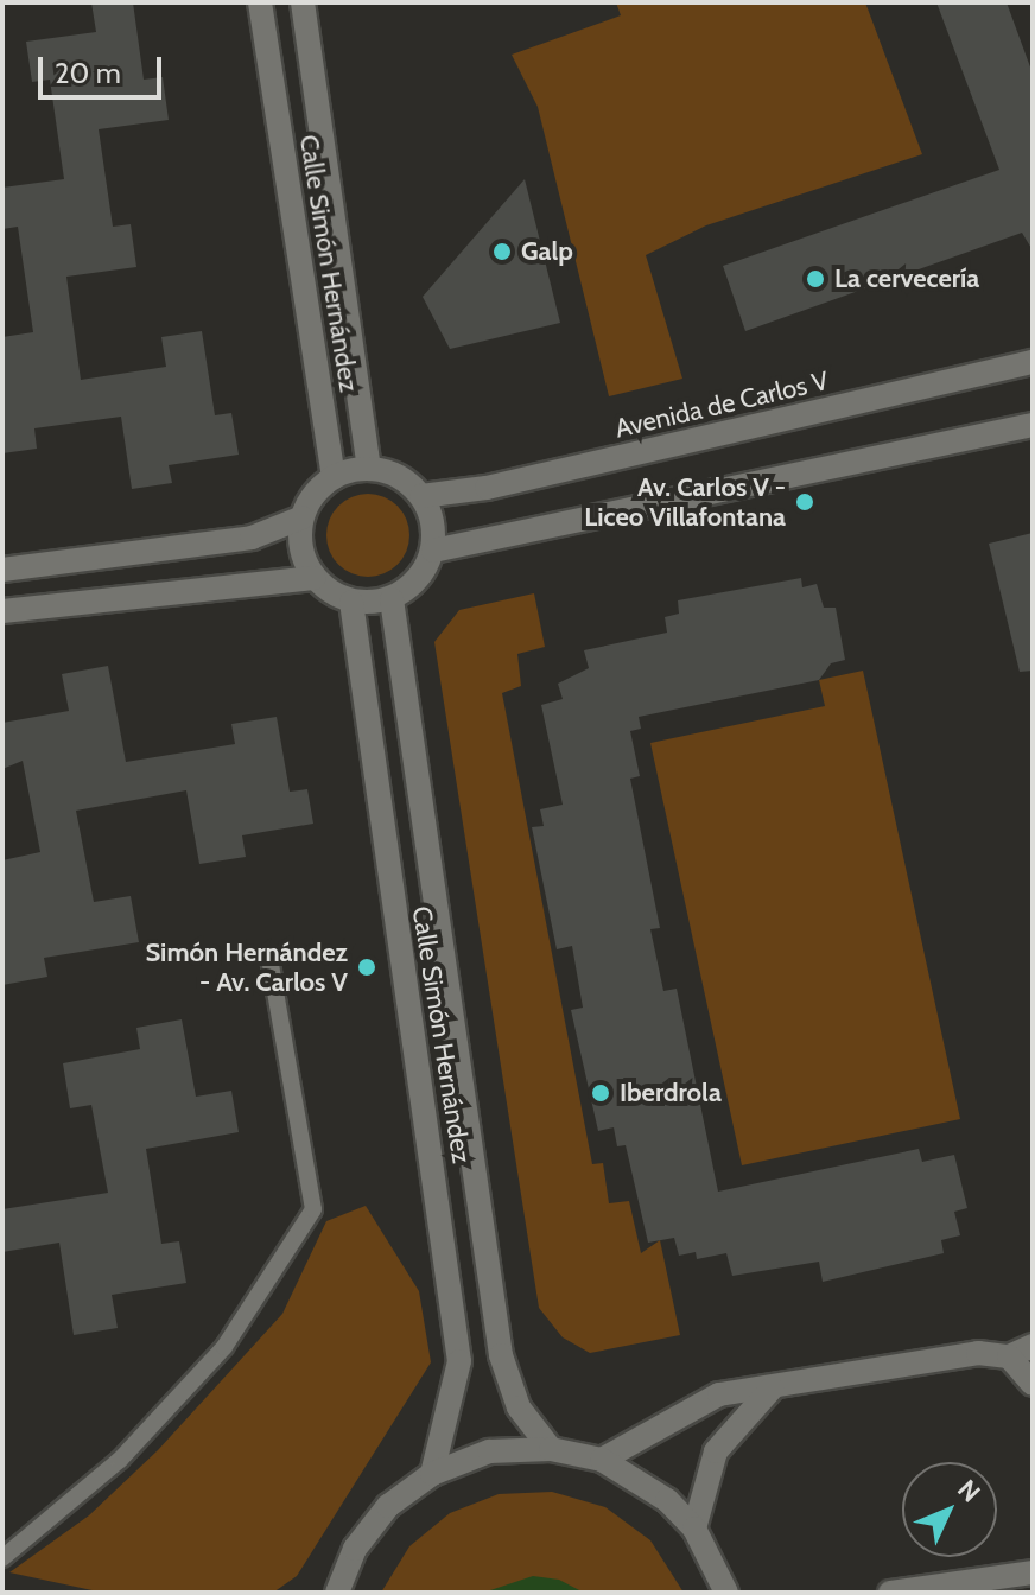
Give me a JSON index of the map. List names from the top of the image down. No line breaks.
{"streets":{"street":["Calle Simón Hernández","Avenida de Carlos V"]},"crossings":[["Calle Simón Hernández","Avenida de Carlos V"]],"places":["Galp","La cervecería","Av. Carlos V - Liceo Villafontana","Simón Hernández - Av. Carlos V","Iberdrola"],"scale_bar":"20 m","north":"top right"}
